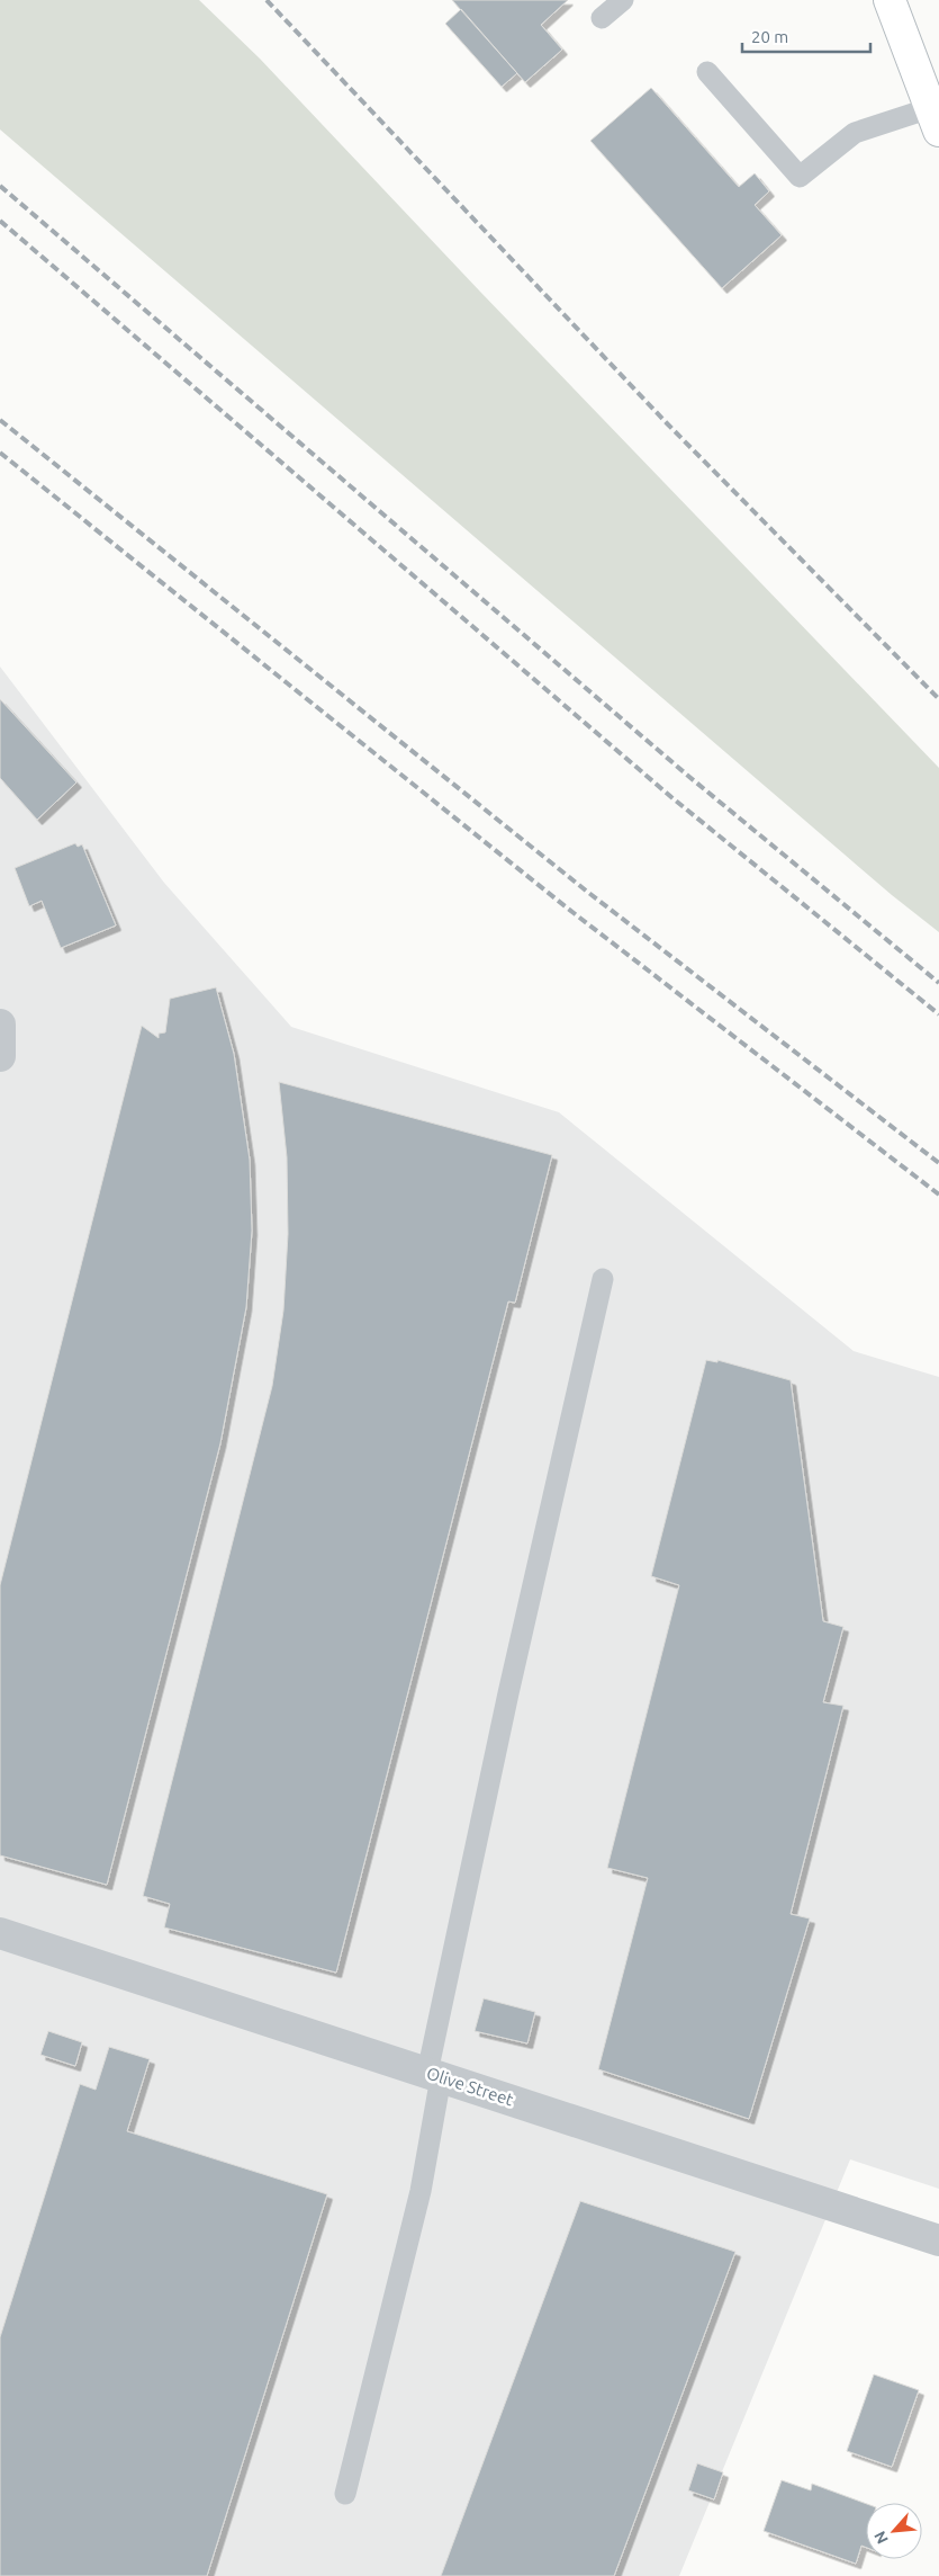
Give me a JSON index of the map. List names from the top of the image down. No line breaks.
{"streets":{"street":["Olive Street"]},"scale_bar":"20 m","north":"bottom left"}
